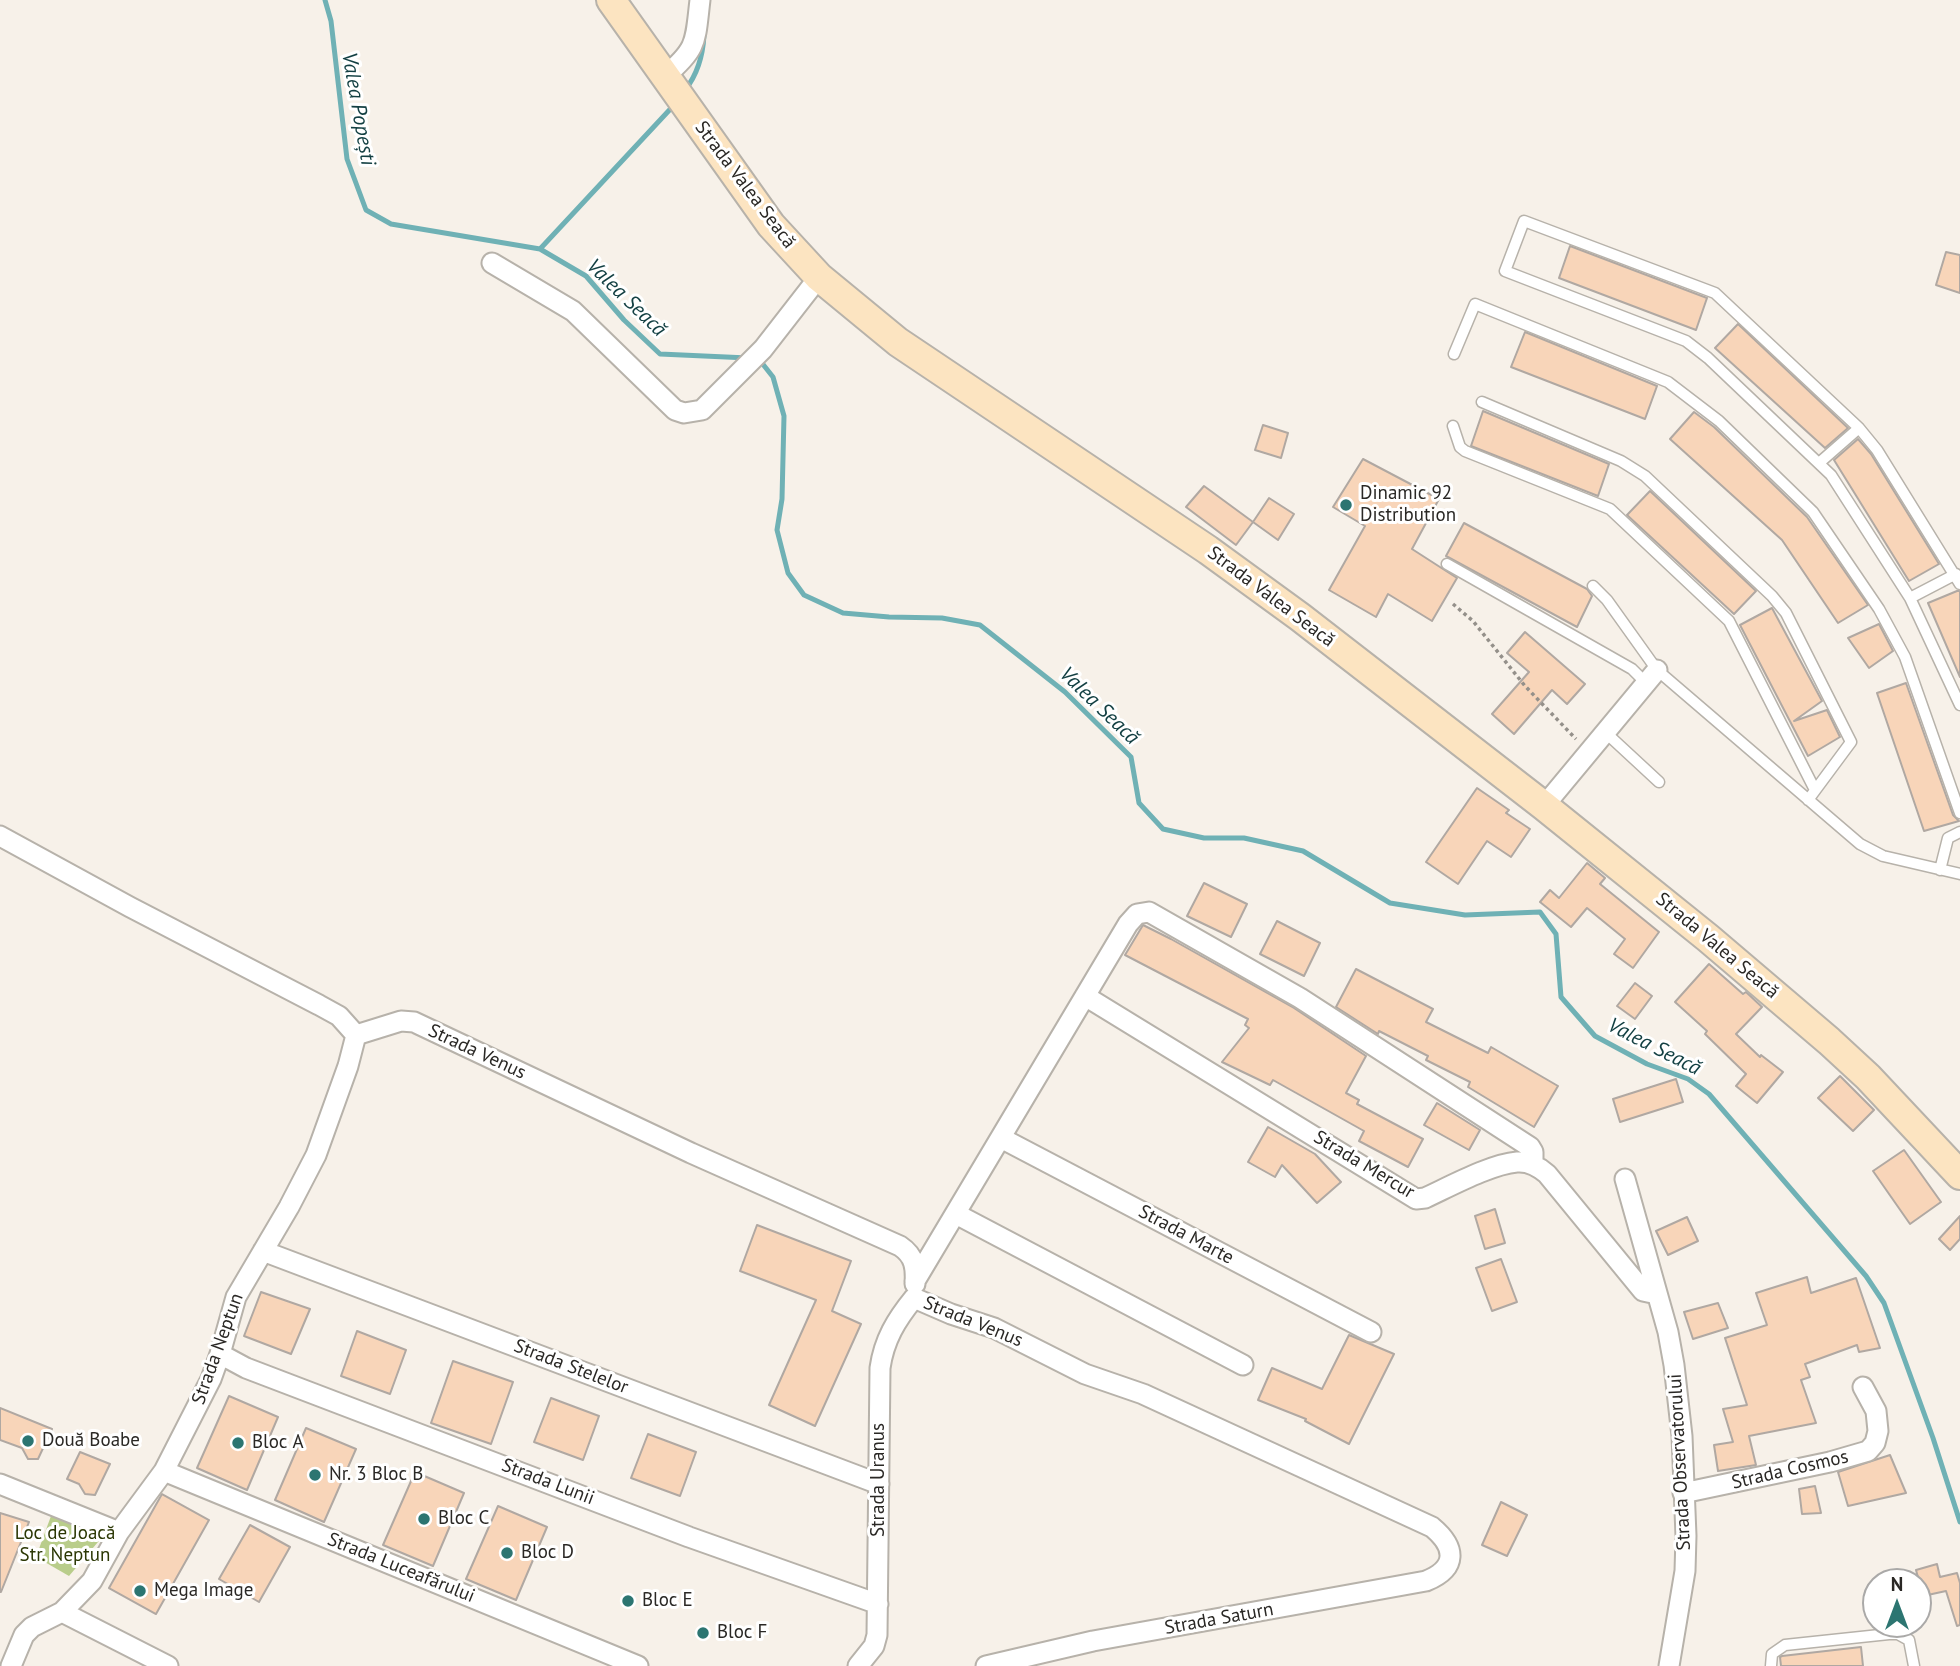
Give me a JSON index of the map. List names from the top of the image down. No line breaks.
{"streets":{"main road":["Strada Valea Seacă"],"street":["Strada Venus","Strada Mercur","Strada Marte","Strada Neptun","Strada Stelelor","Strada Observatorului","Strada Cosmos","Strada Uranus","Strada Lunii","Strada Luceafărului","Strada Saturn"]},"crossings":[["Strada Venus","Strada Neptun"],["Strada Venus","Strada Uranus"],["Strada Venus","Strada Saturn"],["Strada Mercur","Strada Uranus"],["Strada Marte","Strada Uranus"],["Strada Neptun","Strada Stelelor"],["Strada Neptun","Strada Lunii"],["Strada Neptun","Strada Luceafărului"],["Strada Stelelor","Strada Uranus"],["Strada Observatorului","Strada Cosmos"],["Strada Uranus","Strada Lunii"]],"water":["Valea Popești","Valea Seacă"],"parks":["Loc de Joacă Str. Neptun"],"places":["Dinamic 92 Distribution","Două Boabe","Bloc A","Nr. 3 Bloc B","Bloc C","Bloc D","Mega Image","Bloc E","Bloc F"],"north":"top"}
